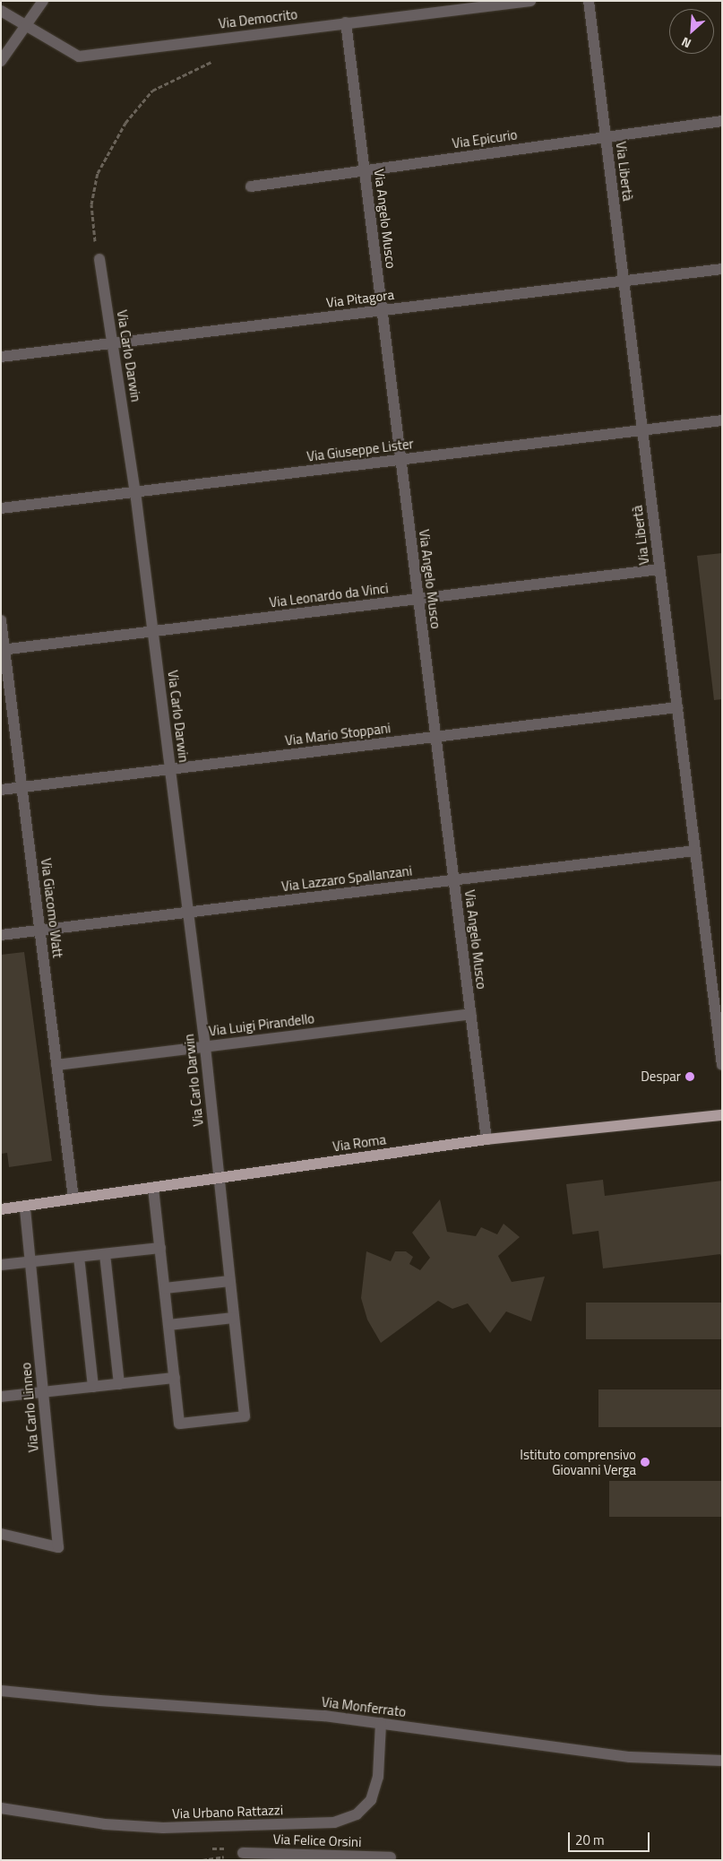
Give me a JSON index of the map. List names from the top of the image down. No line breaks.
{"streets":{"main road":["Via Roma"],"street":["Via Democrito","Via Epicurio","Via Libertà","Via Angelo Musco","Via Pitagora","Via Carlo Darwin","Via Giuseppe Lister","Via Leonardo da Vinci","Via Mario Stoppani","Via Lazzaro Spallanzani","Via Giacomo Watt","Via Luigi Pirandello","Via Carlo Linneo","Via Monferrato","Via Urbano Rattazzi","Via Felice Orsini"]},"crossings":[["Via Democrito","Via Angelo Musco"],["Via Epicurio","Via Libertà"],["Via Epicurio","Via Angelo Musco"],["Via Libertà","Via Pitagora"],["Via Libertà","Via Giuseppe Lister"],["Via Libertà","Via Leonardo da Vinci"],["Via Libertà","Via Mario Stoppani"],["Via Libertà","Via Lazzaro Spallanzani"],["Via Angelo Musco","Via Pitagora"],["Via Angelo Musco","Via Giuseppe Lister"],["Via Angelo Musco","Via Leonardo da Vinci"],["Via Angelo Musco","Via Mario Stoppani"],["Via Angelo Musco","Via Lazzaro Spallanzani"],["Via Angelo Musco","Via Luigi Pirandello"],["Via Angelo Musco","Via Roma"],["Via Pitagora","Via Carlo Darwin"],["Via Carlo Darwin","Via Giuseppe Lister"],["Via Carlo Darwin","Via Leonardo da Vinci"],["Via Carlo Darwin","Via Mario Stoppani"],["Via Carlo Darwin","Via Lazzaro Spallanzani"],["Via Carlo Darwin","Via Luigi Pirandello"],["Via Carlo Darwin","Via Roma"],["Via Leonardo da Vinci","Via Giacomo Watt"],["Via Mario Stoppani","Via Giacomo Watt"],["Via Lazzaro Spallanzani","Via Giacomo Watt"],["Via Giacomo Watt","Via Luigi Pirandello"],["Via Giacomo Watt","Via Roma"],["Via Roma","Via Carlo Linneo"],["Via Monferrato","Via Urbano Rattazzi"]],"places":["Despar","Istituto comprensivo Giovanni Verga"],"scale_bar":"20 m","north":"bottom left"}
